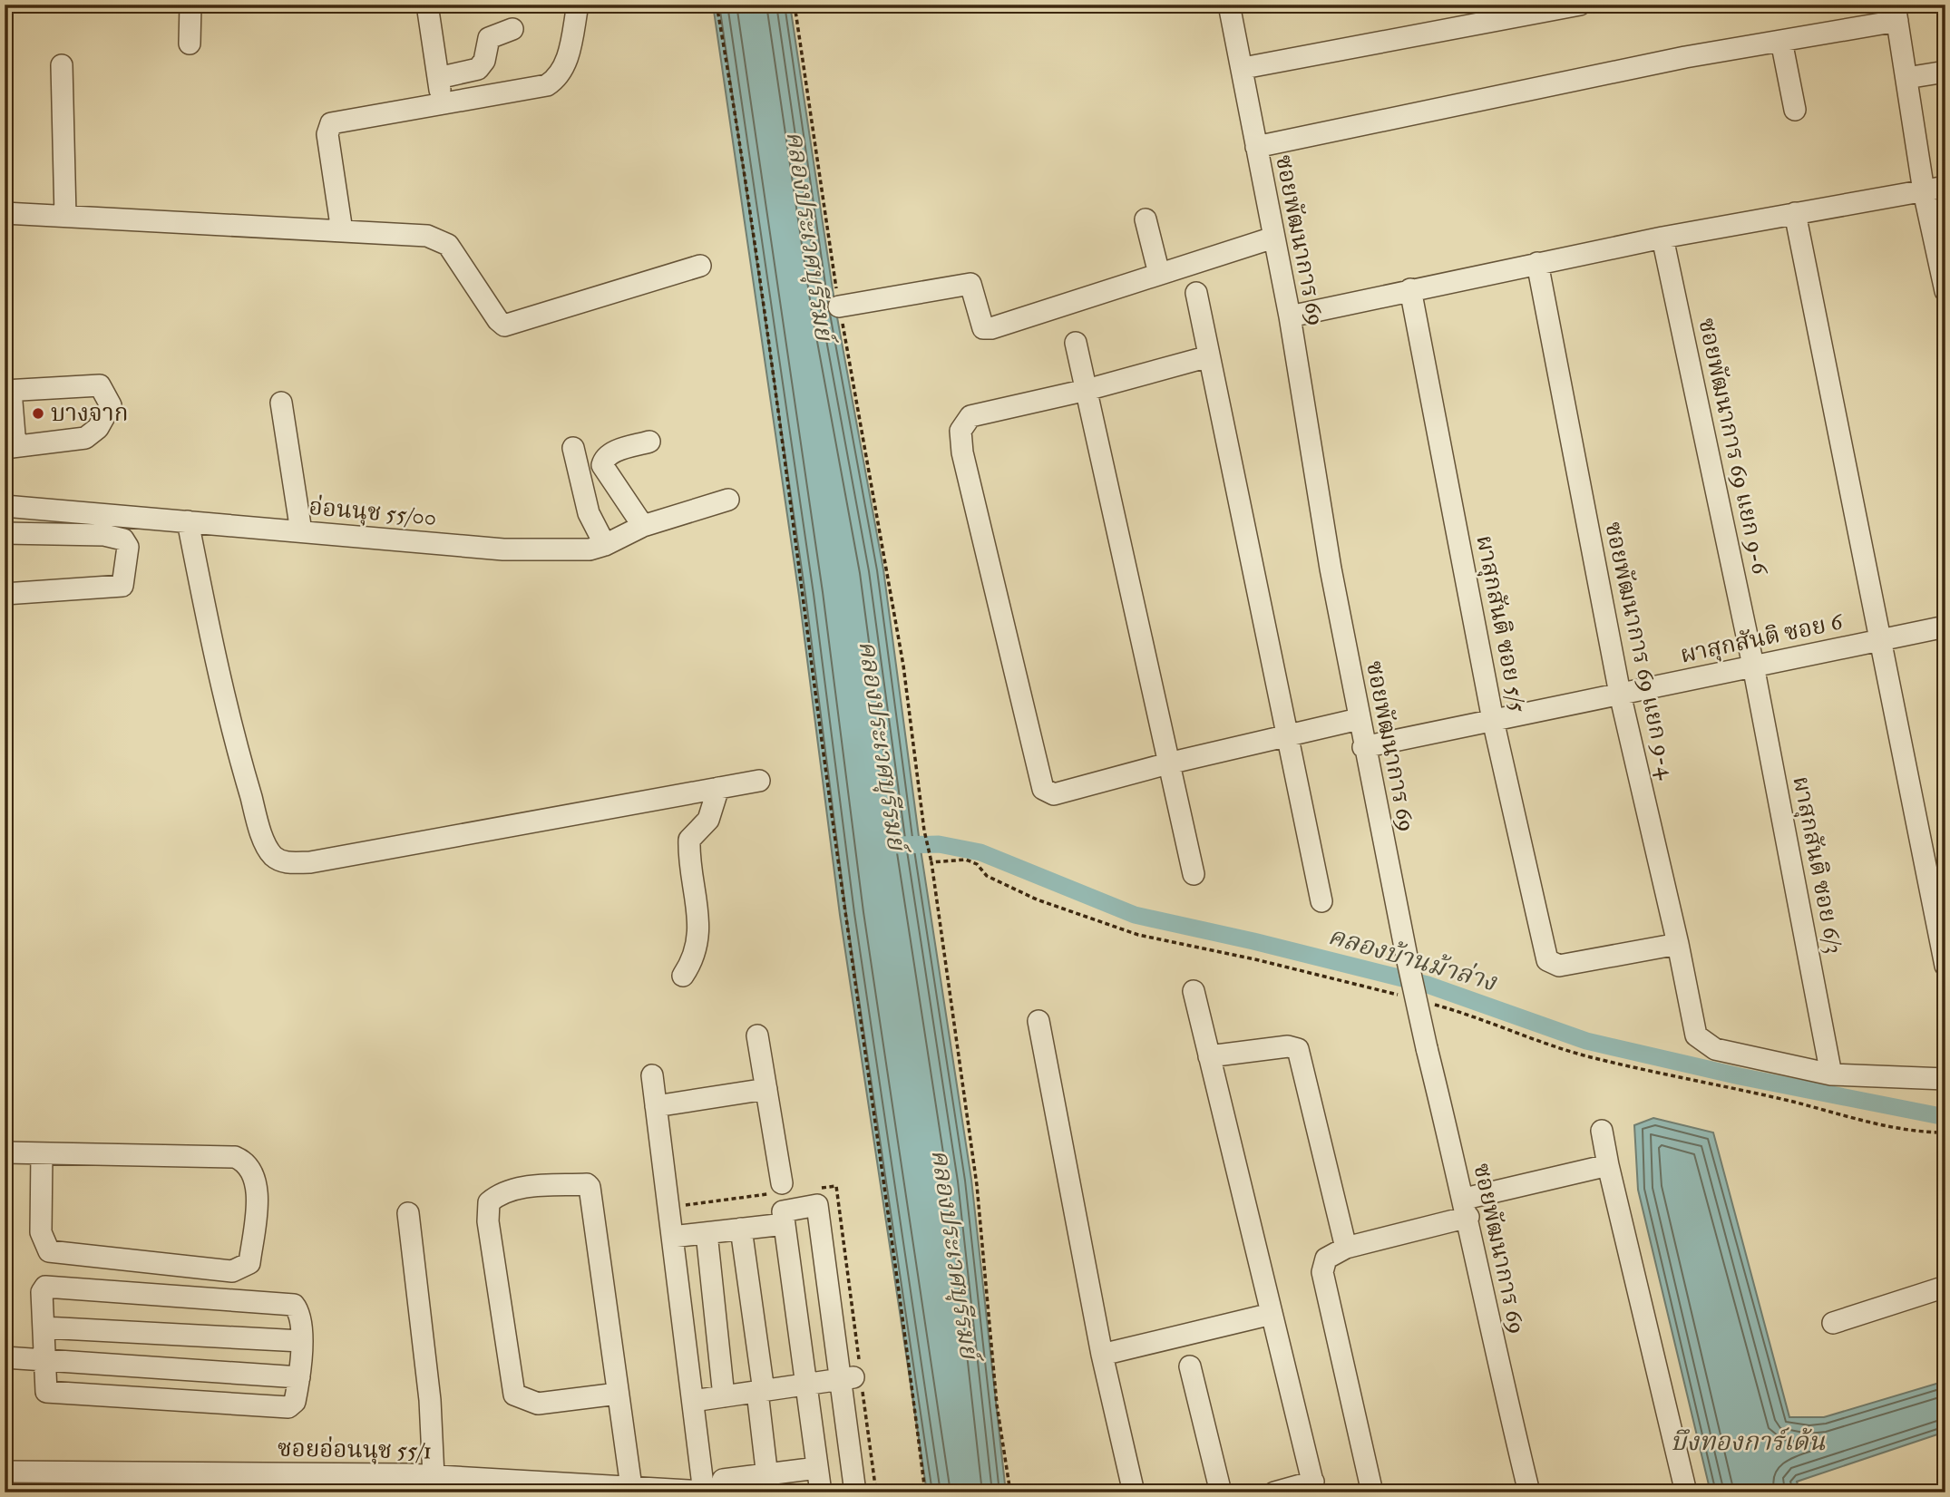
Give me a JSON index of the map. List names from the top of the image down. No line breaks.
{"streets":{"street":["ซอยพัฒนาการ 69","ซอยพัฒนาการ 69 แยก 9-6","อ่อนนุช 55/00","ผาสุกสันติ ซอย 5/5","ผาสุกสันติ ซอย 6","ซอยพัฒนาการ 69 แยก 9-4","ผาสุกสันติ ซอย 6/3","ซอยอ่อนนุช 55/1"]},"crossings":[["ซอยพัฒนาการ 69","ผาสุกสันติ ซอย 6"],["ซอยพัฒนาการ 69 แยก 9-6","ผาสุกสันติ ซอย 6"],["ซอยพัฒนาการ 69 แยก 9-6","ผาสุกสันติ ซอย 6/3"],["ผาสุกสันติ ซอย 5/5","ผาสุกสันติ ซอย 6"],["ผาสุกสันติ ซอย 5/5","ซอยพัฒนาการ 69 แยก 9-4"],["ผาสุกสันติ ซอย 6","ซอยพัฒนาการ 69 แยก 9-4"],["ผาสุกสันติ ซอย 6","ผาสุกสันติ ซอย 6/3"],["ซอยพัฒนาการ 69 แยก 9-4","ผาสุกสันติ ซอย 6/3"]],"water":["คลองประเวศบุรีรมย์","คลองบ้านม้าล่าง","บึงทองการ์เด้น"],"places":["บางจาก"]}
